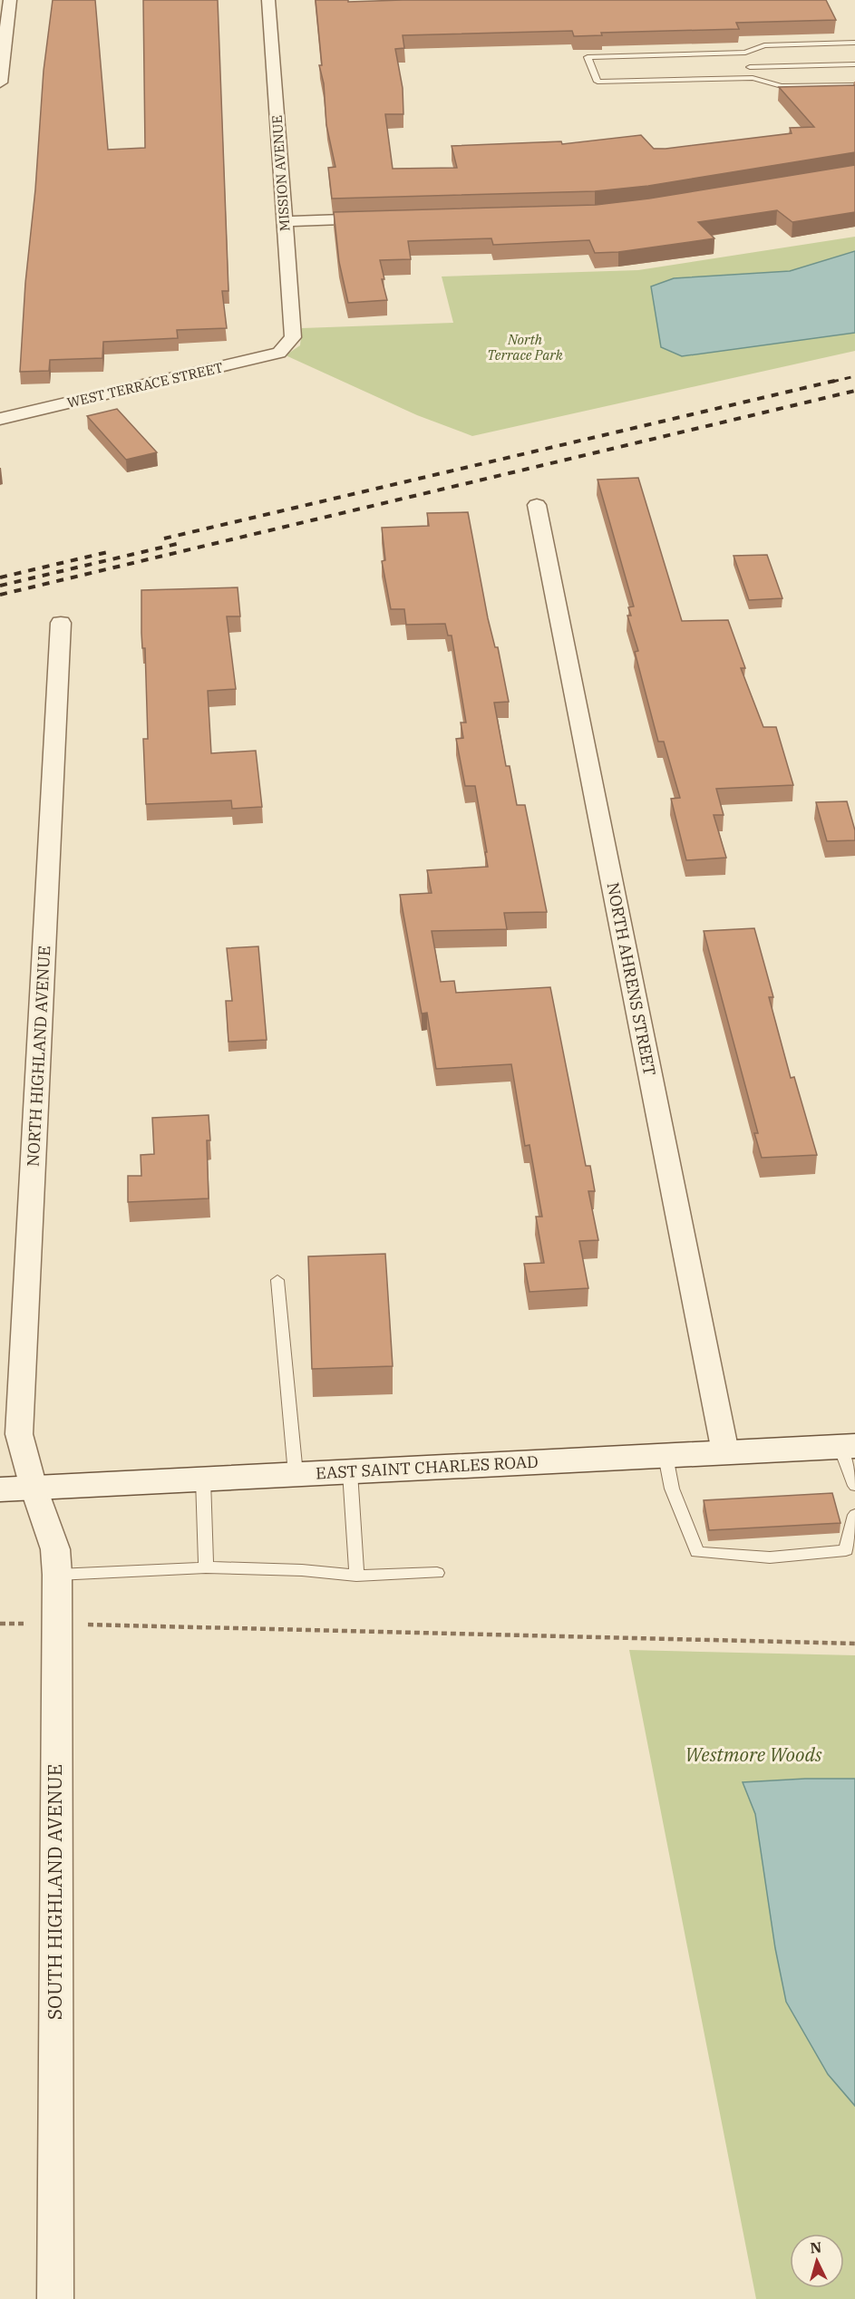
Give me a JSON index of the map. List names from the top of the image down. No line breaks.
{"streets":{"main road":["EAST SAINT CHARLES ROAD"],"street":["MISSION AVENUE","WEST TERRACE STREET","NORTH AHRENS STREET","NORTH HIGHLAND AVENUE","SOUTH HIGHLAND AVENUE"]},"crossings":[["MISSION AVENUE","WEST TERRACE STREET"],["NORTH AHRENS STREET","EAST SAINT CHARLES ROAD"],["NORTH HIGHLAND AVENUE","EAST SAINT CHARLES ROAD"],["NORTH HIGHLAND AVENUE","SOUTH HIGHLAND AVENUE"],["EAST SAINT CHARLES ROAD","SOUTH HIGHLAND AVENUE"]],"parks":["North Terrace Park","Westmore Woods"],"north":"top"}
